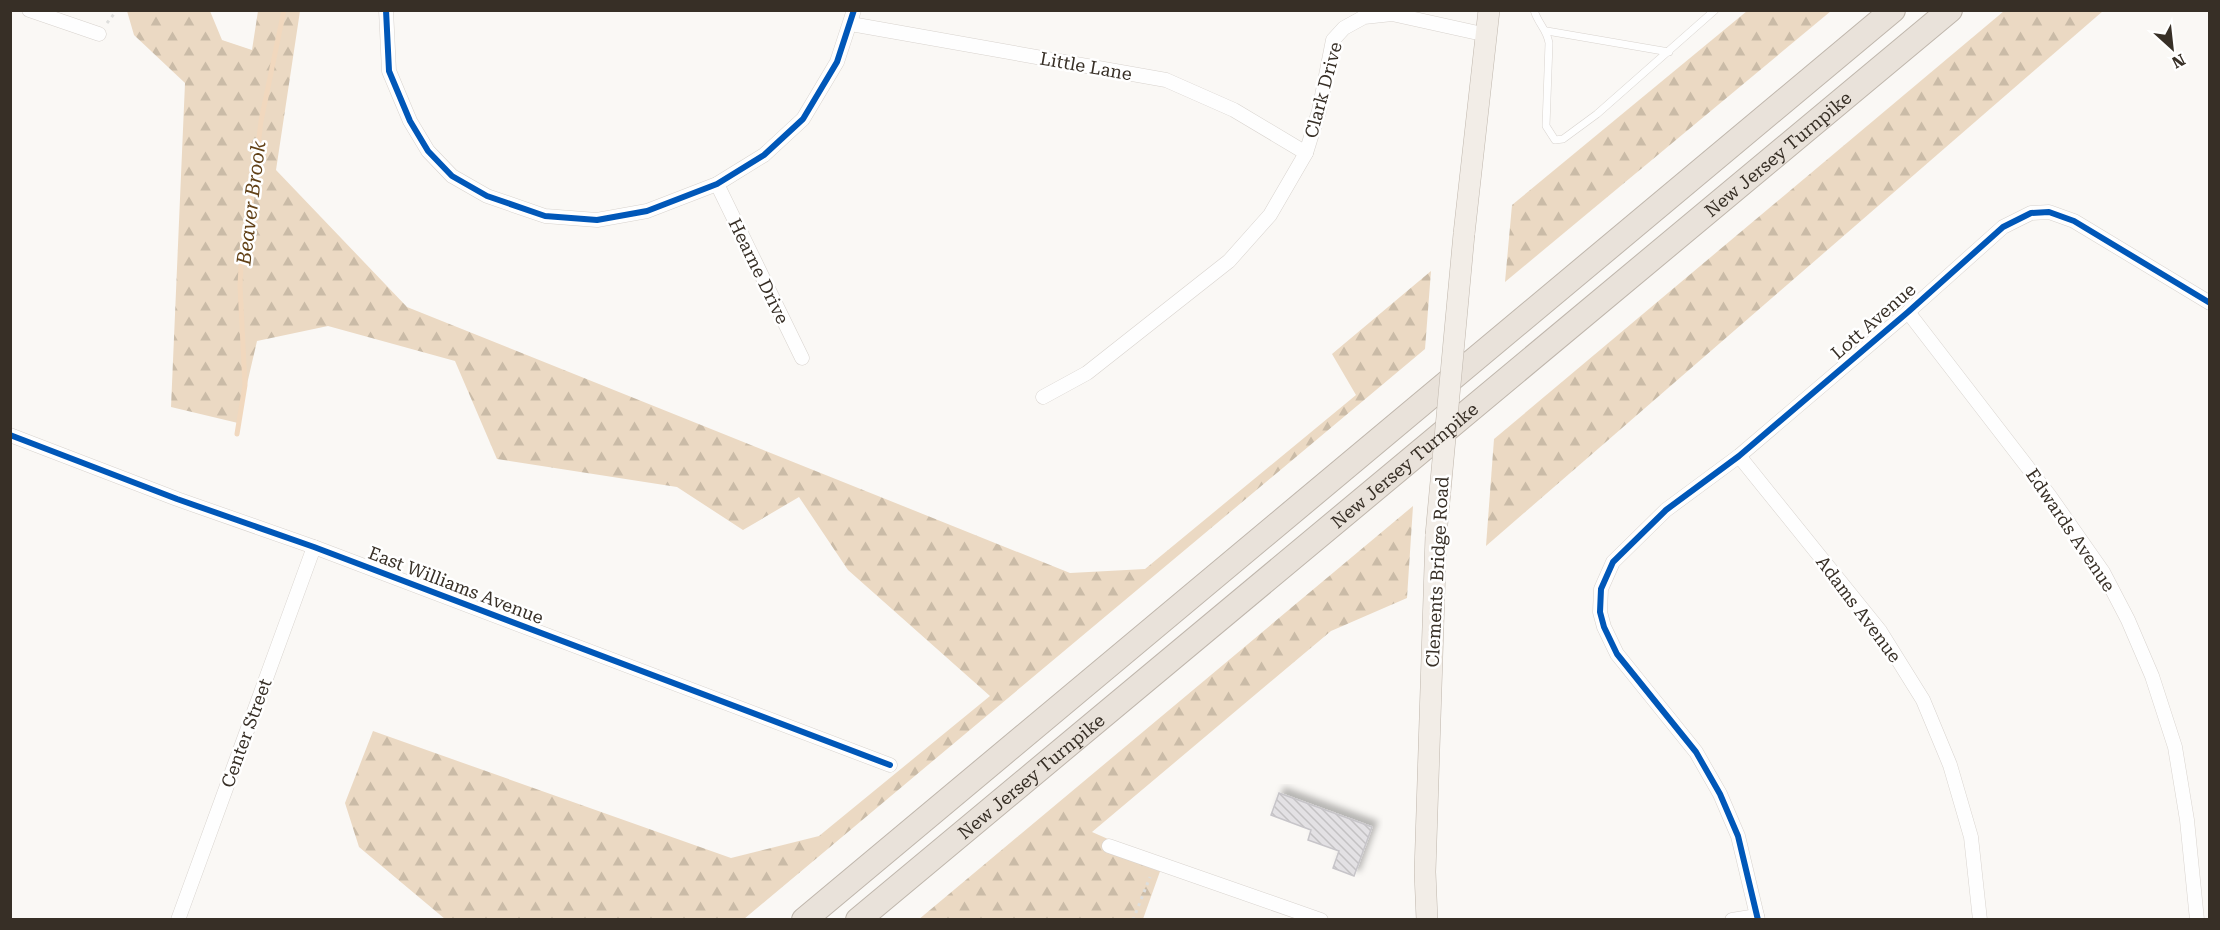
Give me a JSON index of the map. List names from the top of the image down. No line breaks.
{"streets":{"highway":["New Jersey Turnpike"],"main road":["Clements Bridge Road"],"street":["Little Lane","Clark Drive","Hearne Drive","Lott Avenue","Edwards Avenue","East Williams Avenue","Adams Avenue","Center Street"]},"crossings":[["Little Lane","Clark Drive"],["Clark Drive","Clements Bridge Road"],["Lott Avenue","Edwards Avenue"],["Lott Avenue","Adams Avenue"],["East Williams Avenue","Center Street"]],"water":["Beaver Brook"],"north":"bottom right"}
